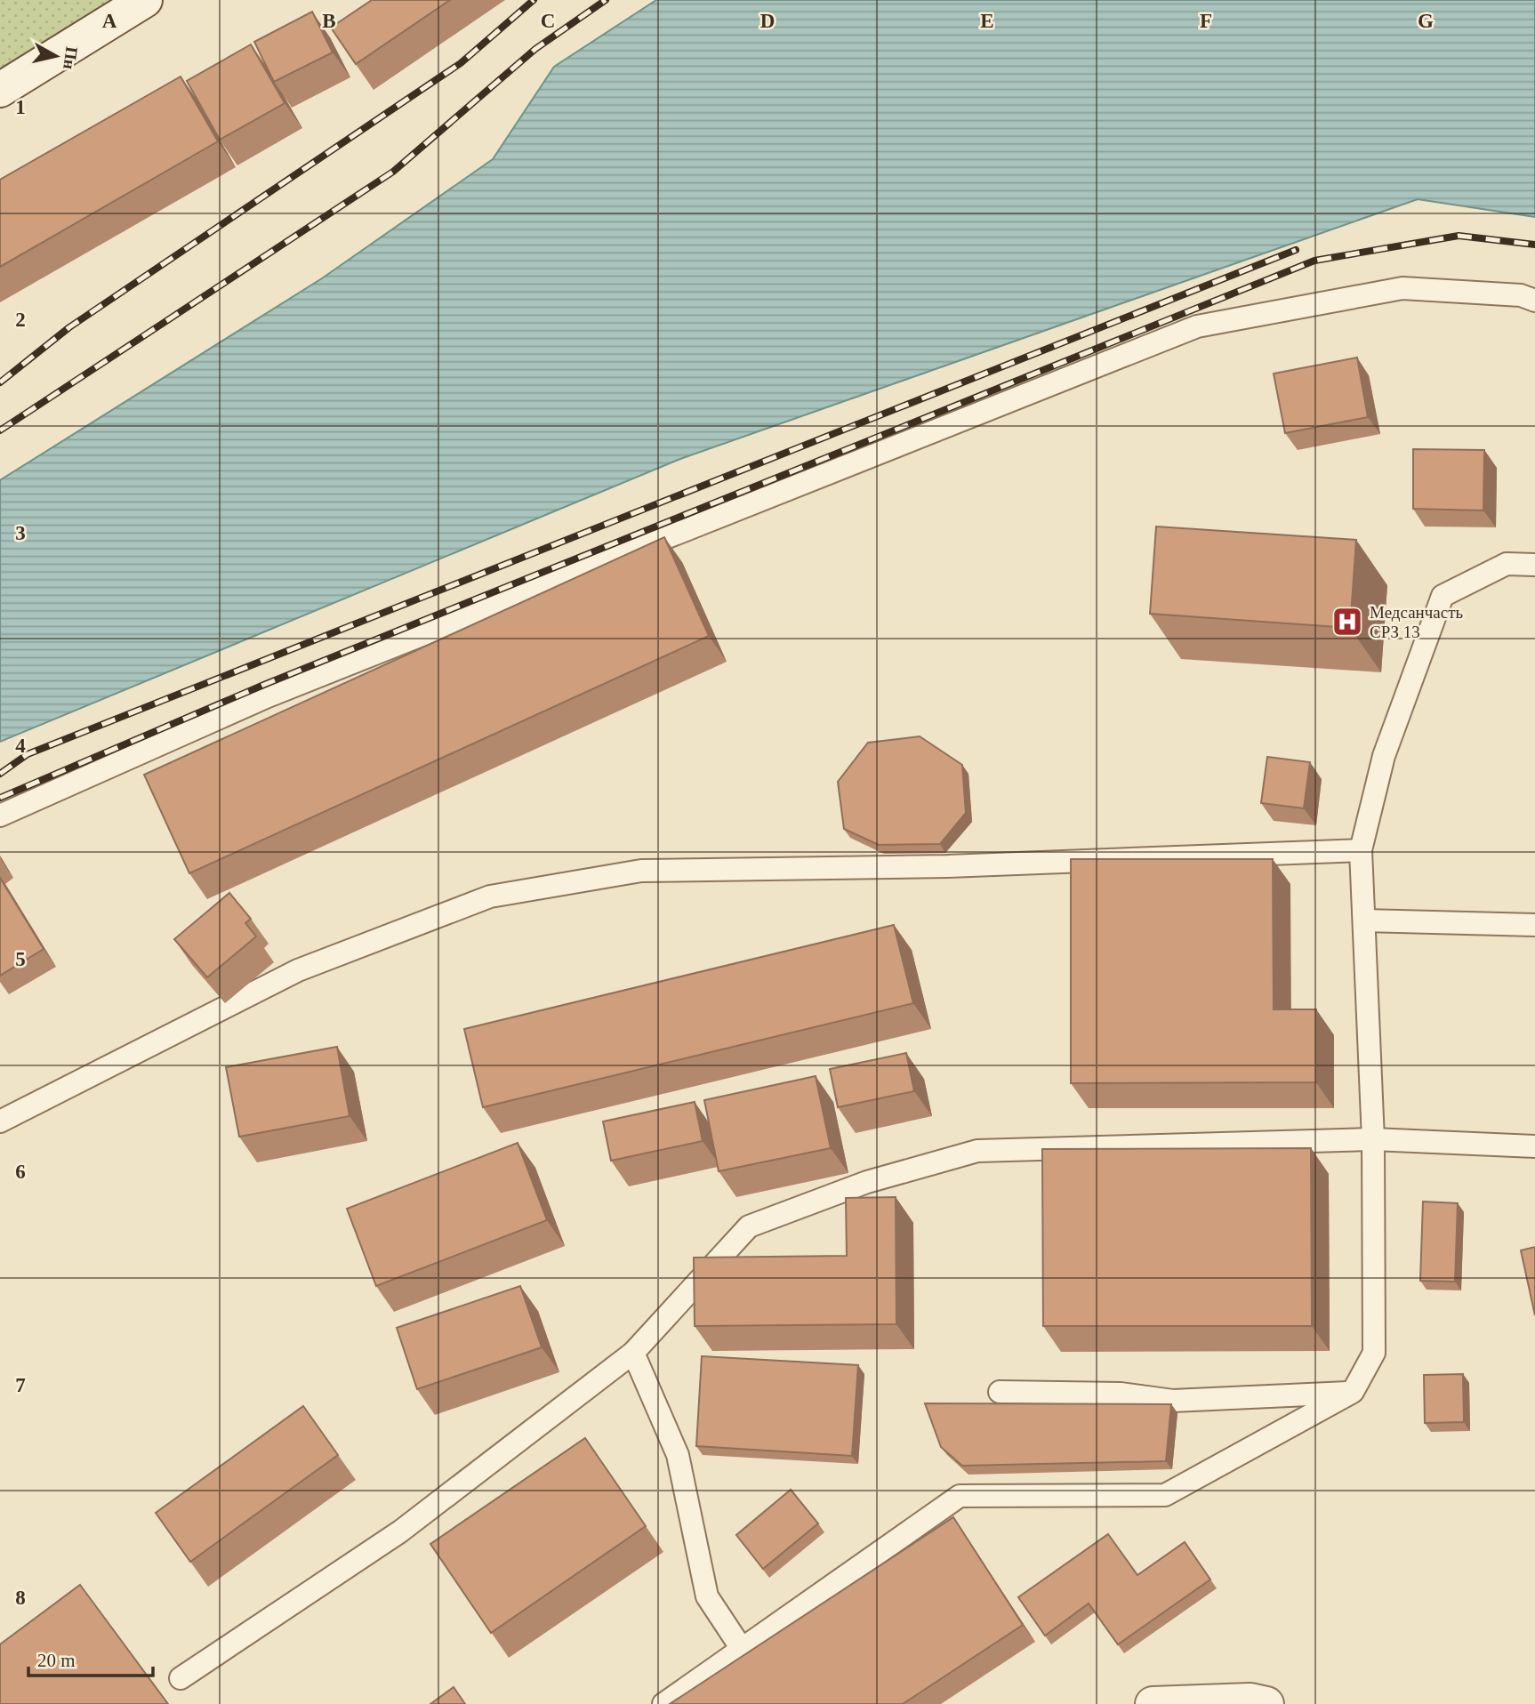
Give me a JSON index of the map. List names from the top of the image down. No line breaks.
{"places":{"hospital":["Медсанчасть СРЗ 13"]},"scale_bar":"20 m","north":"right","grid":{"columns":["A","B","C","D","E","F","G"],"rows":["1","2","3","4","5","6","7","8"]}}
